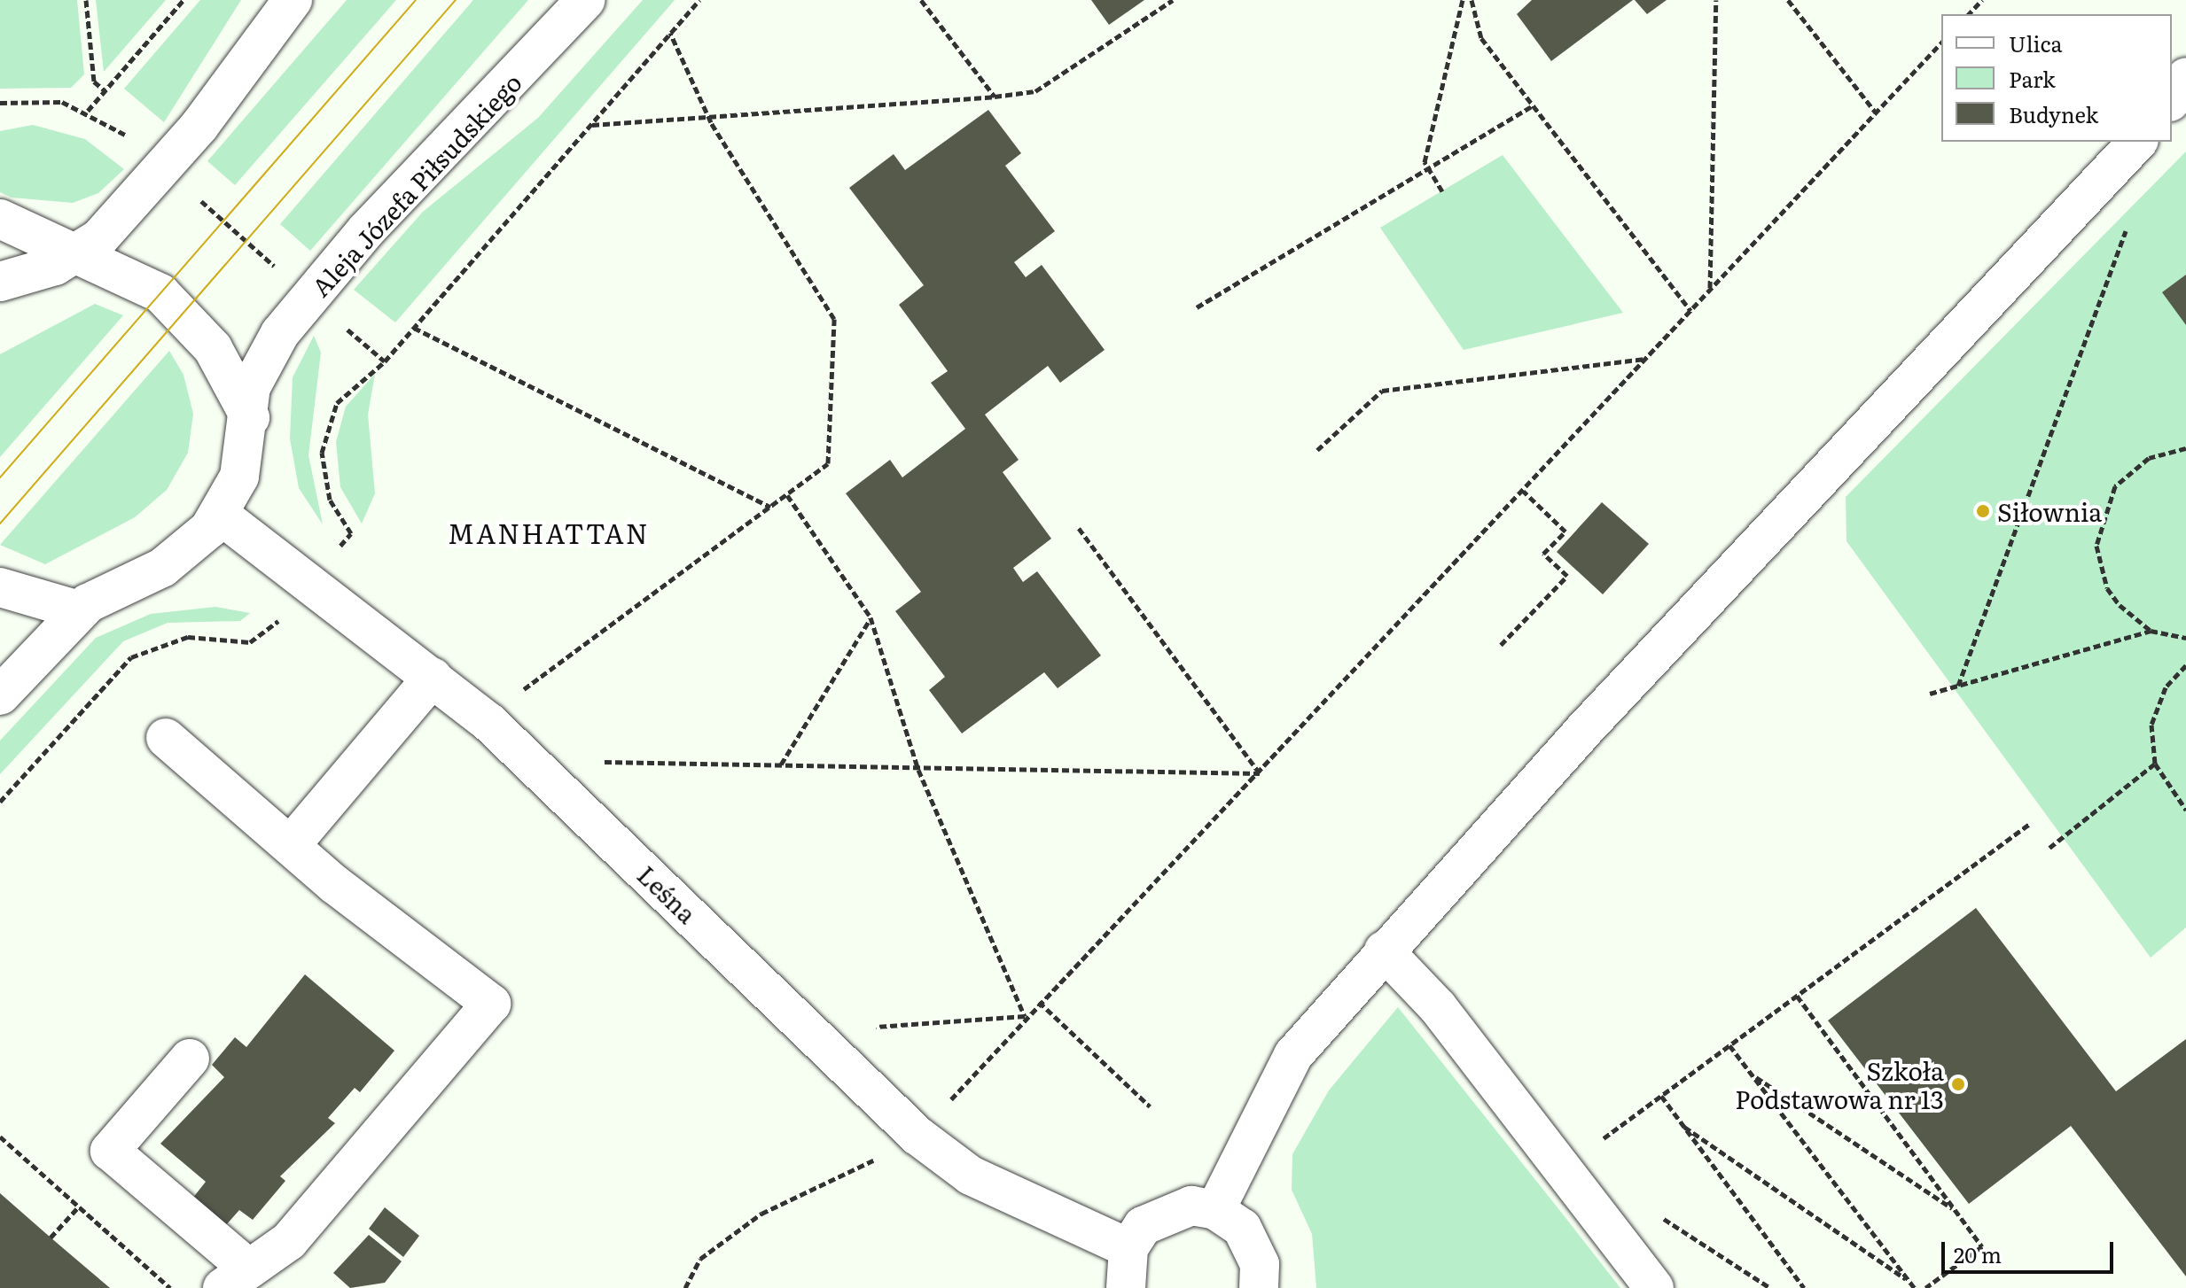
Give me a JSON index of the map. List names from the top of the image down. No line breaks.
{"streets":{"street":["Aleja Józefa Piłsudskiego","Leśna"]},"crossings":[["Aleja Józefa Piłsudskiego","Leśna"]],"districts":["MANHATTAN"],"places":["Siłownia","Szkoła Podstawowa nr 13"],"legend":["Ulica","Park","Budynek"],"scale_bar":"20 m"}
